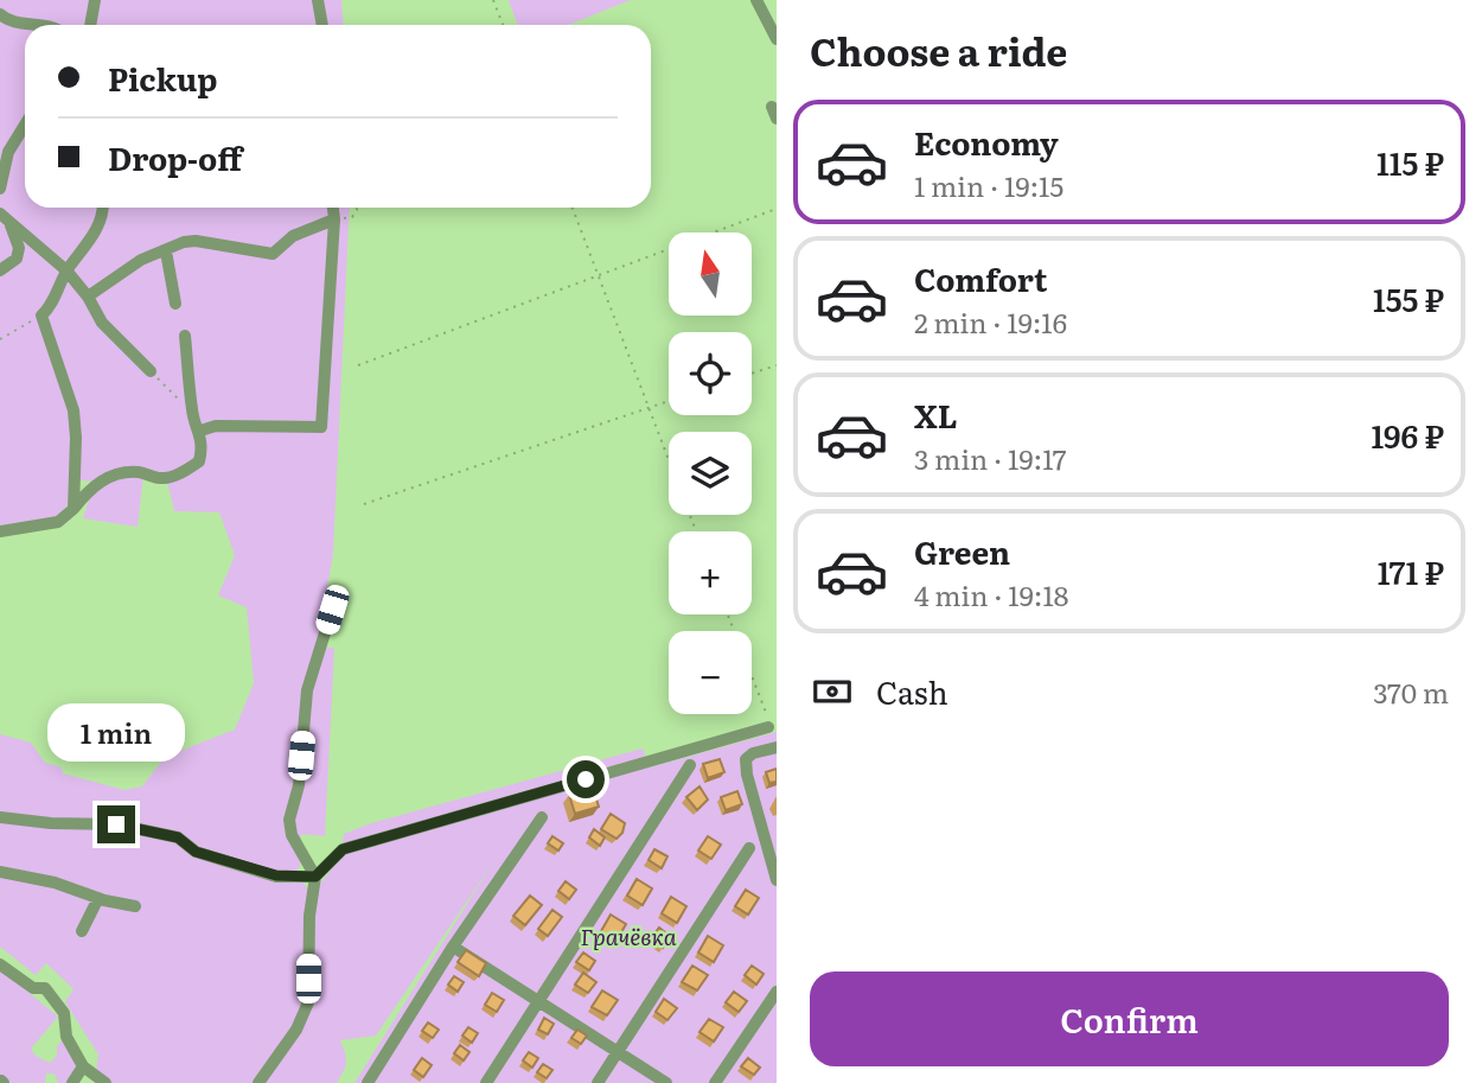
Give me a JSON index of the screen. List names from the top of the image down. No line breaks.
{"parks":["Грачёвка"],"north":"top","page":{"heading":"Choose a ride","banner":["Pickup","Drop-off"],"list":[{"name":"Economy","note":"1 min · 19:15","value":"115 ₽"},{"name":"Comfort","note":"2 min · 19:16","value":"155 ₽"},{"name":"XL","note":"3 min · 19:17","value":"196 ₽"},{"name":"Green","note":"4 min · 19:18","value":"171 ₽"}],"map_buttons":["+","−"],"pay":["Cash","370 m"],"bubble":"1 min","buttons":"Confirm"}}
